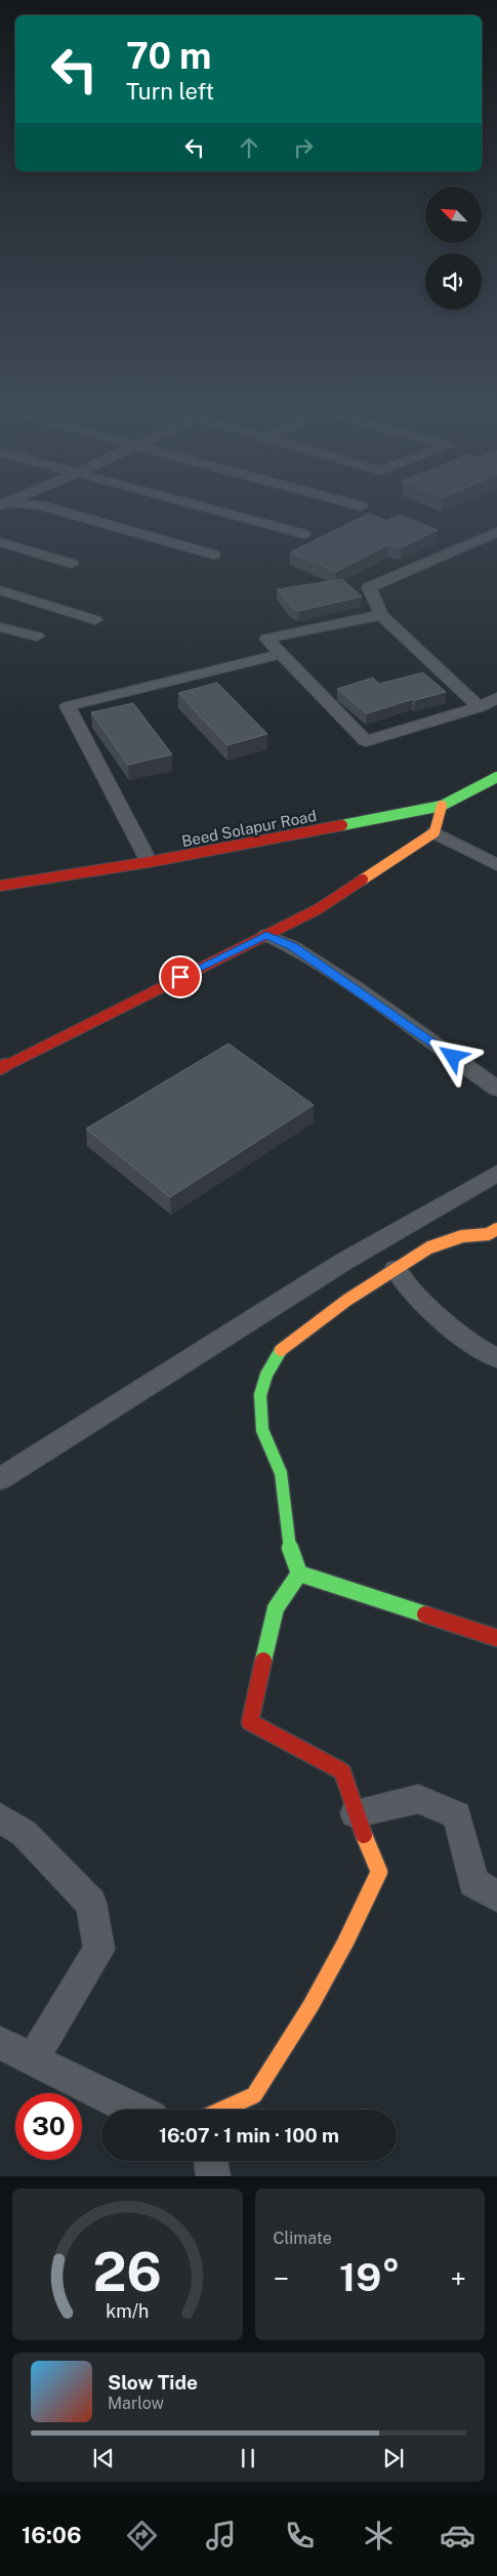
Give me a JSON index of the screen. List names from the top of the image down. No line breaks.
{"streets":{"street":["Beed Solapur Road"]},"north":"top left","page":{"turn":["70 m","Turn left"],"limit":"30","trip":"16:07 · 1 min · 100 m","tile":"Climate","heat":["−","19°","+"],"song":["Slow Tide","Marlow"],"tabs":"16:06","gauge":["26","km/h"]}}
